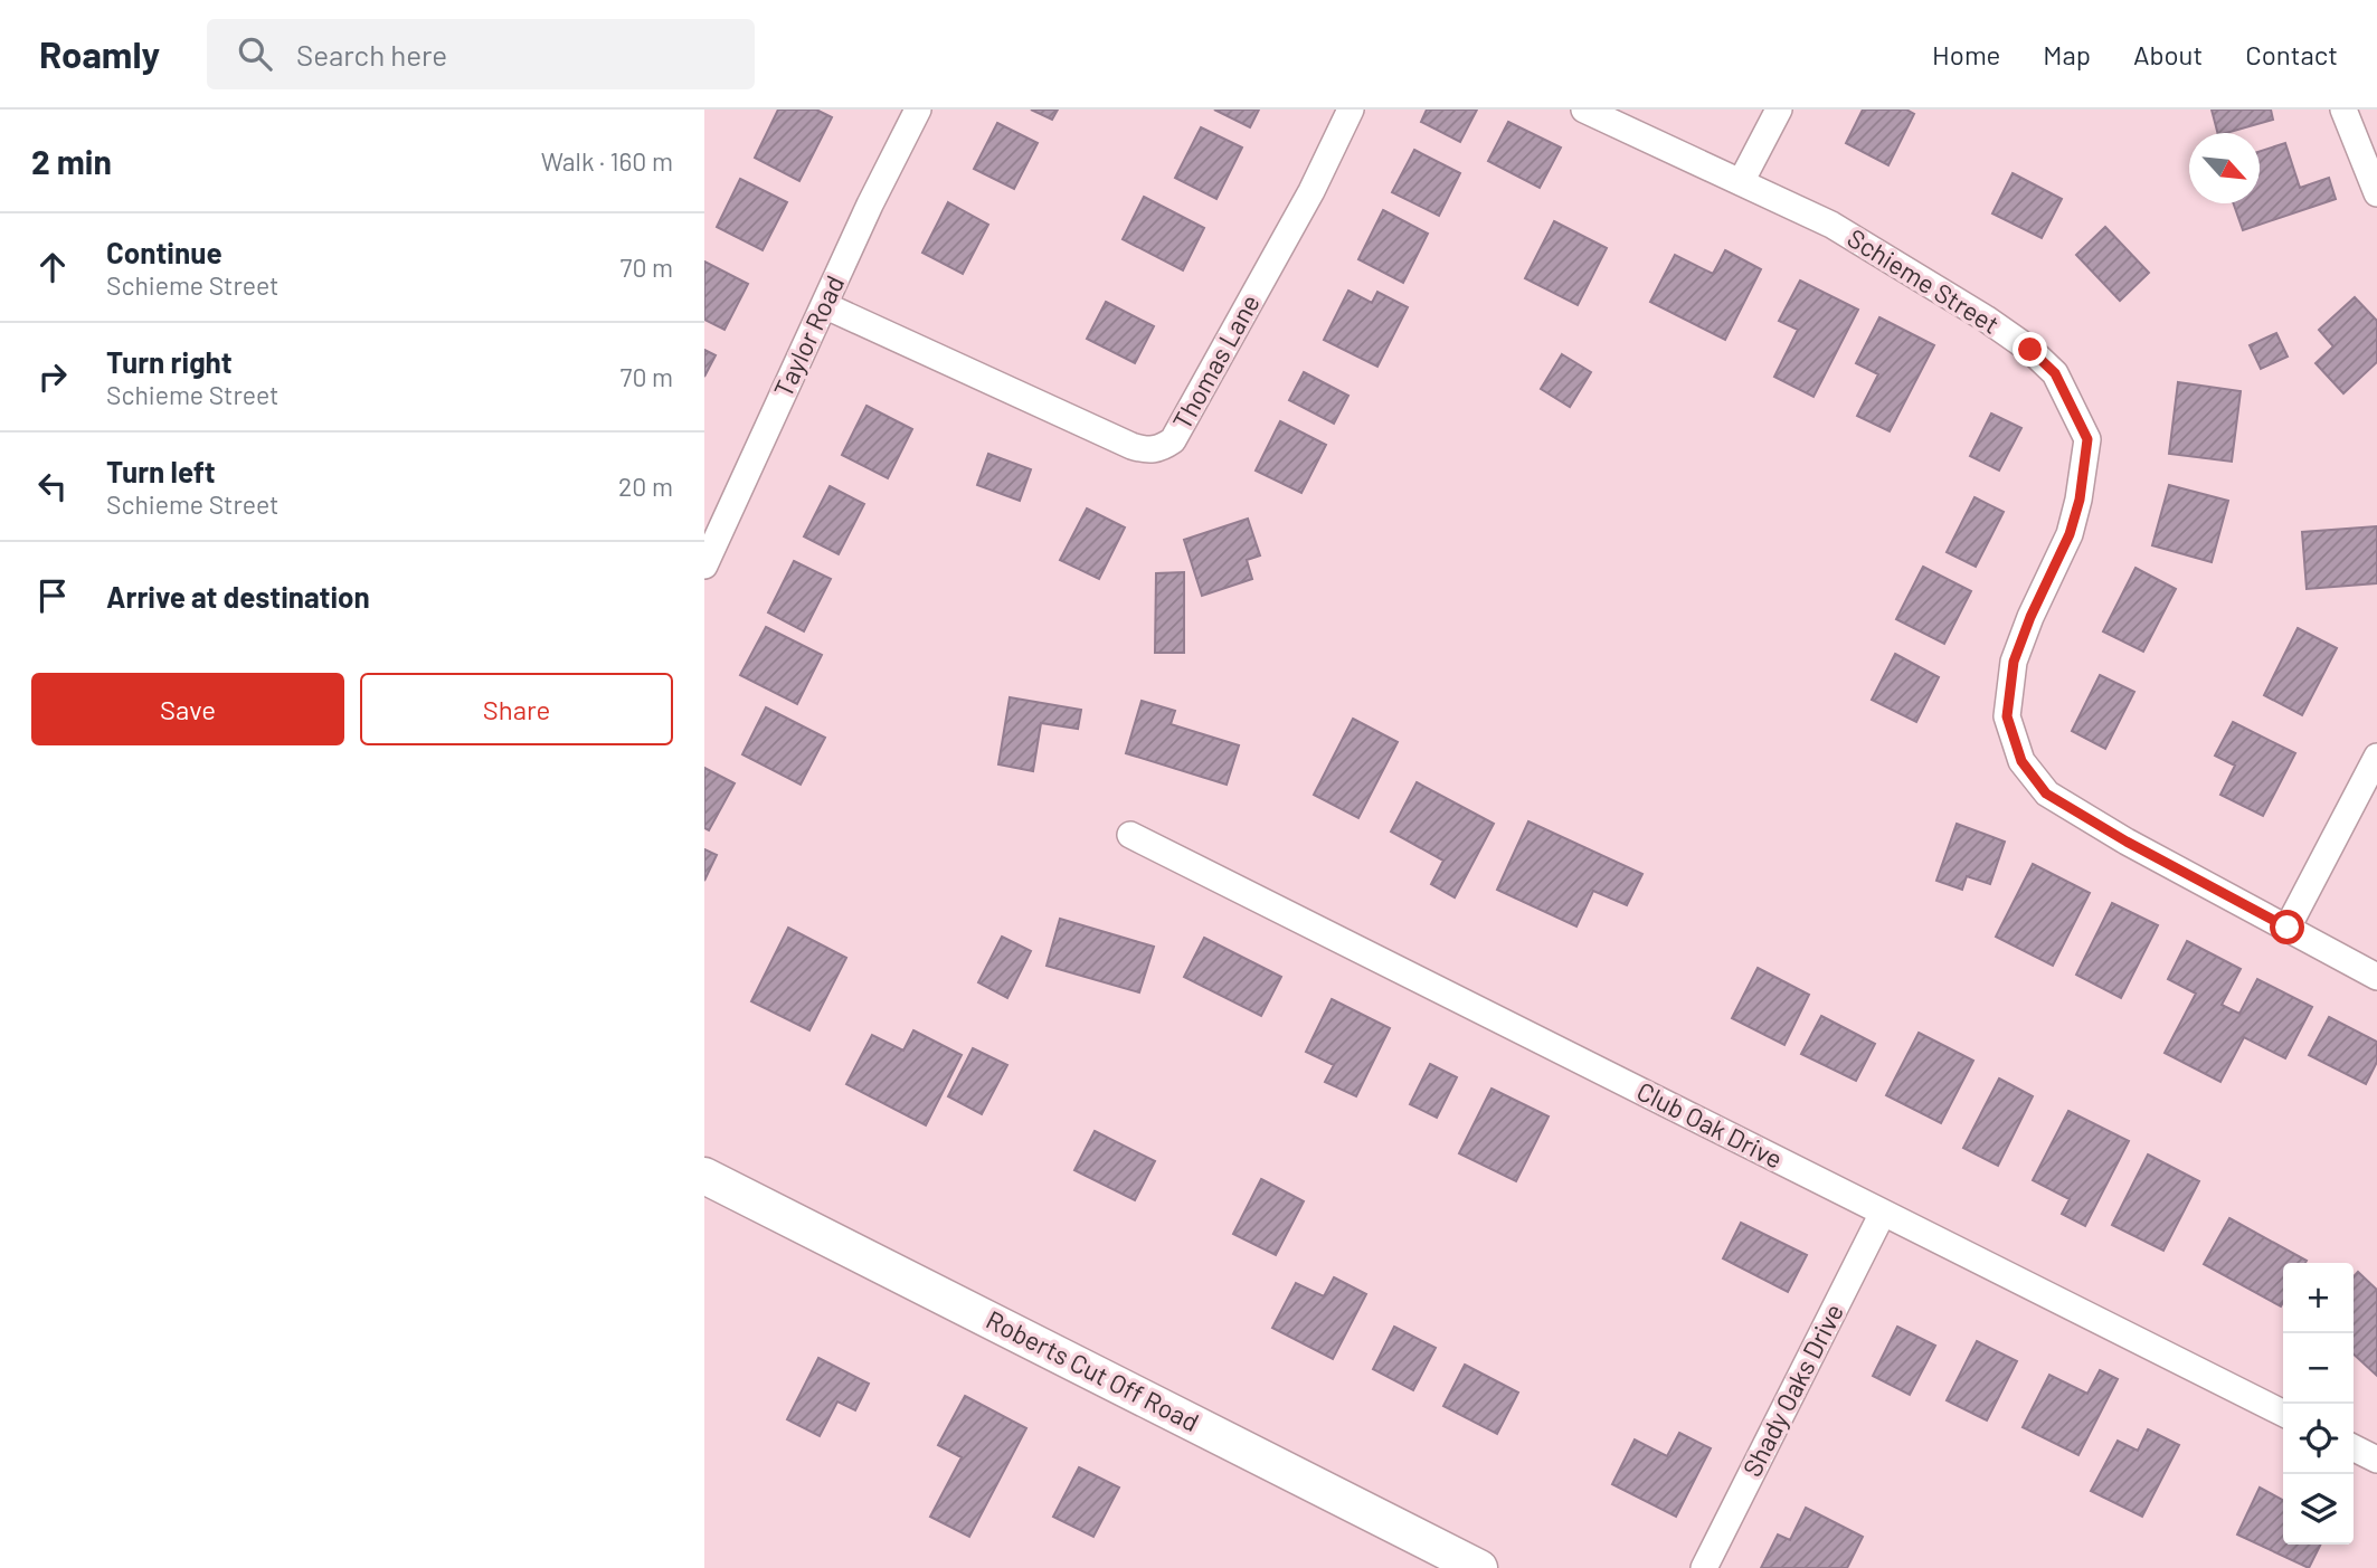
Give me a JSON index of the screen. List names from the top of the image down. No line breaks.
{"streets":{"street":["Schieme Street","Taylor Road","Thomas Lane","Club Oak Drive","Roberts Cut Off Road","Shady Oaks Drive"]},"crossings":[["Taylor Road","Thomas Lane"],["Club Oak Drive","Shady Oaks Drive"]],"north":"bottom right","page":{"header":"Roamly","search":"Search here","nav":["Home","Map","About","Contact"],"heading":["2 min","Walk · 160 m"],"list":[["Continue","Schieme Street","70 m"],["Turn right","Schieme Street","70 m"],["Turn left","Schieme Street","20 m"],"Arrive at destination"],"buttons":["Save","Share"],"map_buttons":["+","−"]}}
